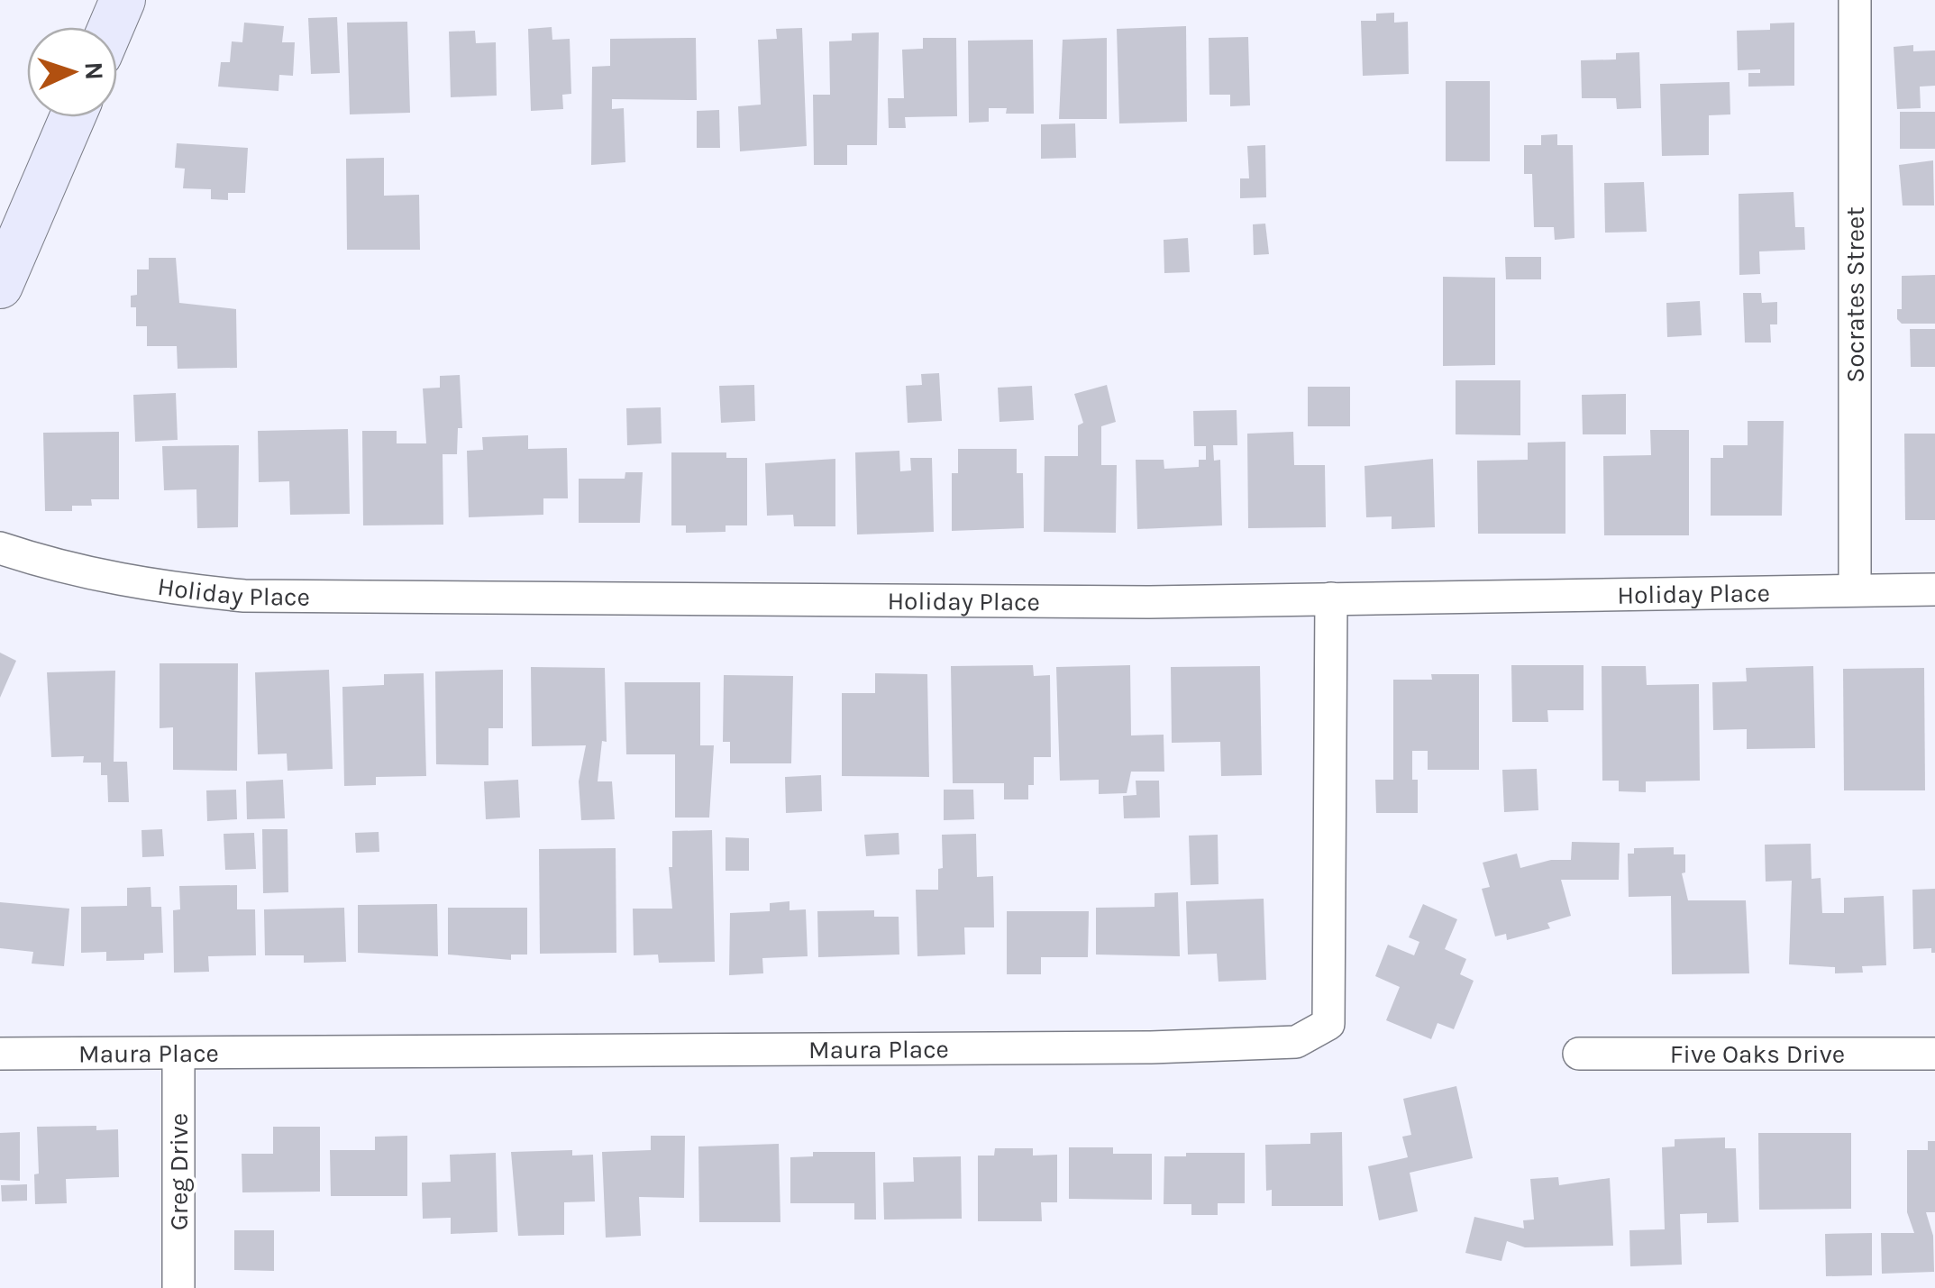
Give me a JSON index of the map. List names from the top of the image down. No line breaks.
{"streets":{"street":["Socrates Street","Holiday Place","Maura Place","Five Oaks Drive","Greg Drive"]},"crossings":[["Socrates Street","Holiday Place"],["Holiday Place","Maura Place"],["Maura Place","Greg Drive"]],"north":"right"}
